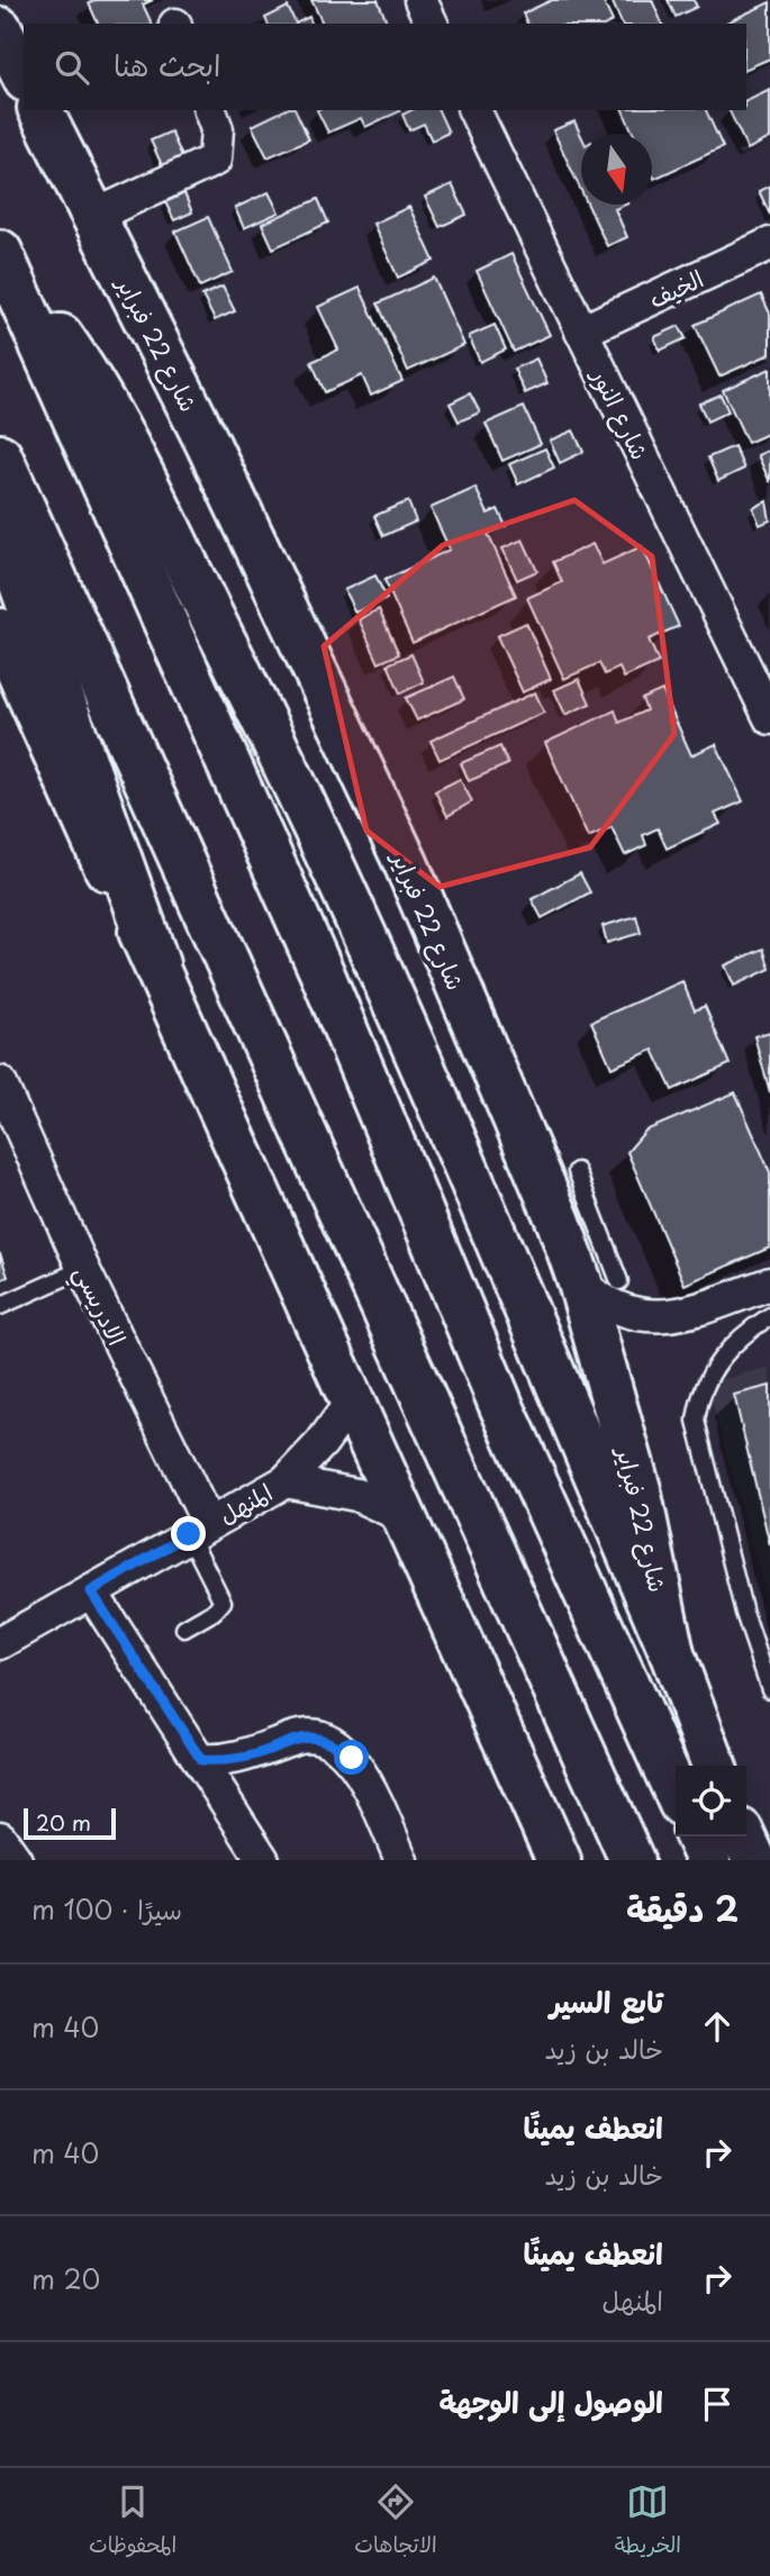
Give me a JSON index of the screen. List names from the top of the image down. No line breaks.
{"streets":{"main road":["شارع 22 فبراير"],"street":["الخيف","شارع النور","الادريسي","المنهل"]},"crossings":[["الخيف","شارع النور"],["الادريسي","المنهل"]],"scale_bar":"20 m","north":"bottom","page":{"search":"ابحث هنا","scale":"20 m","heading":["2 دقيقة","سيرًا · 100 m"],"list":[["تابع السير","خالد بن زيد","40 m"],["انعطف يمينًا","خالد بن زيد","40 m"],["انعطف يمينًا","المنهل","20 m"],"الوصول إلى الوجهة"],"nav":["الخريطة","الاتجاهات","المحفوظات"]}}
